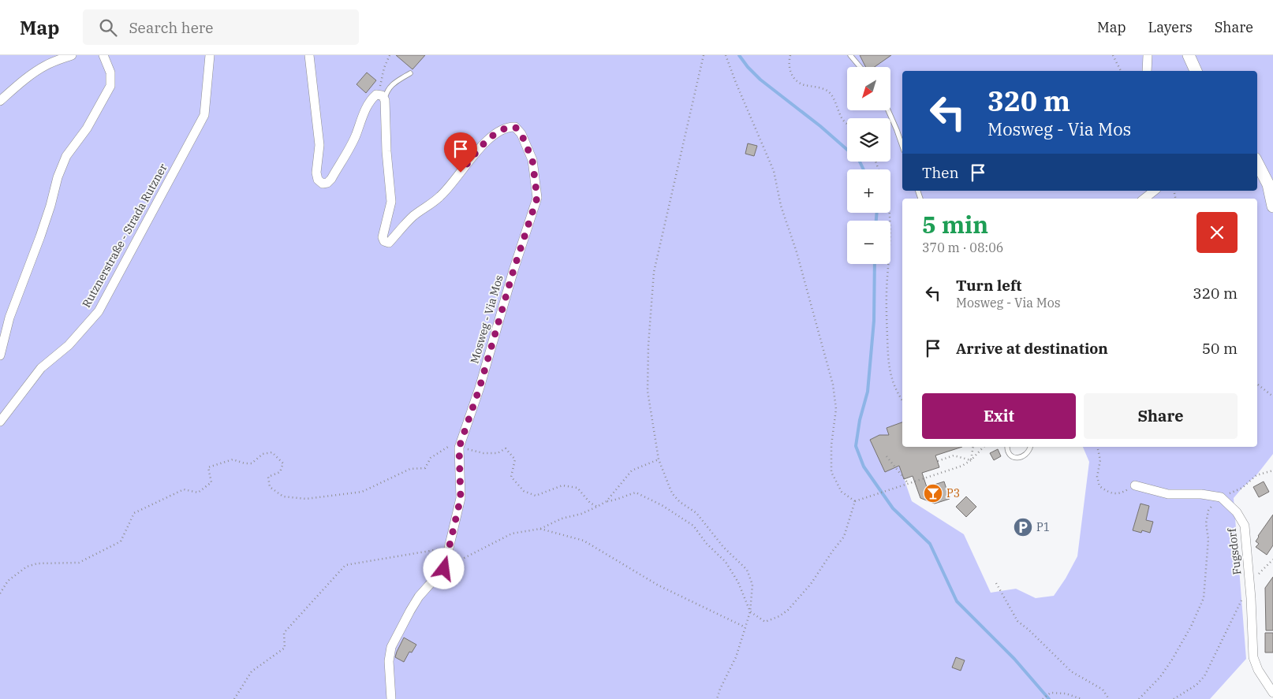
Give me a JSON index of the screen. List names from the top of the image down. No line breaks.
{"streets":{"street":["Rutznerstraße - Strada Rutzner","Mosweg - Via Mos","Fugsdorf"]},"places":{"bar":["P3"],"parking":["P1"]},"north":"bottom left","page":{"header":"Map","search":"Search here","nav":["Map","Layers","Share"],"map_buttons":["+","−"],"turn":["320 m","Mosweg - Via Mos"],"then":"Then","heading":["5 min","370 m · 08:06"],"list":[{"name":"Turn left","note":"Mosweg - Via Mos","value":"320 m"},{"name":"Arrive at destination","value":"50 m"}],"buttons":["Exit","Share"]}}
